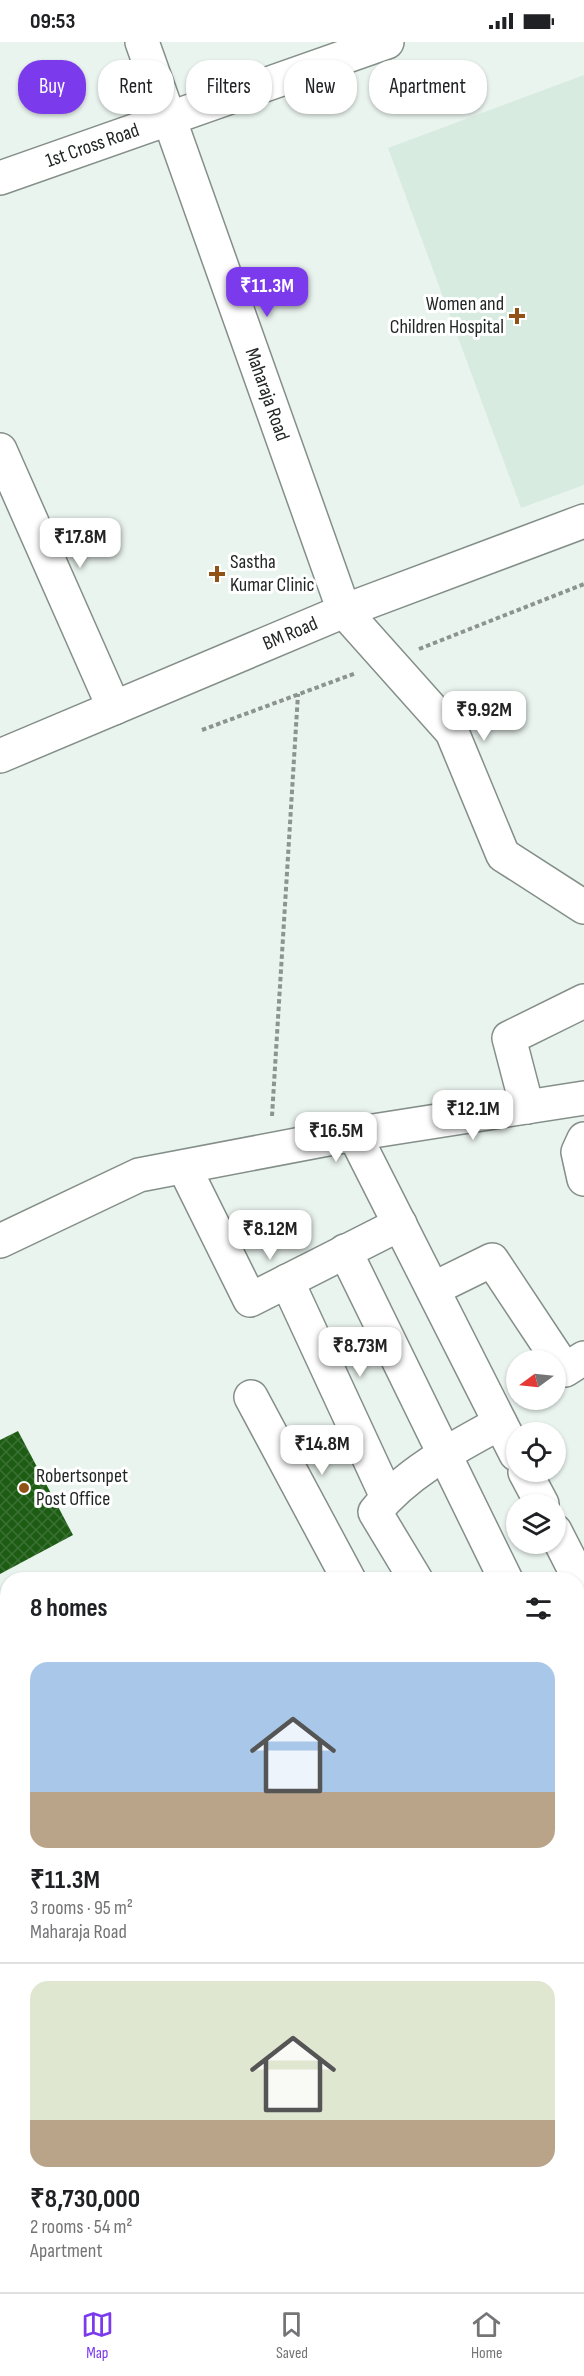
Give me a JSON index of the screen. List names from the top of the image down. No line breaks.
{"streets":{"street":["1st Cross Road","Maharaja Road","BM Road"]},"crossings":[["1st Cross Road","Maharaja Road"],["Maharaja Road","BM Road"]],"places":{"health":["Women and Children Hospital","Sastha Kumar Clinic"],"other":["Robertsonpet Post Office"]},"north":"left","page":{"status":"09:53","chip":["Buy","Rent","Filters","New","Apartment"],"price":["₹11.3M","₹17.8M","₹9.92M","₹12.1M","₹16.5M","₹8.12M","₹8.73M","₹14.8M"],"heading":"8 homes","list":[{"name":"₹11.3M","note":"3 rooms · 95 m² · Maharaja Road"},{"name":"₹8,730,000","note":"2 rooms · 54 m² · Apartment"}],"tabs":["Map","Saved","Home"]}}
